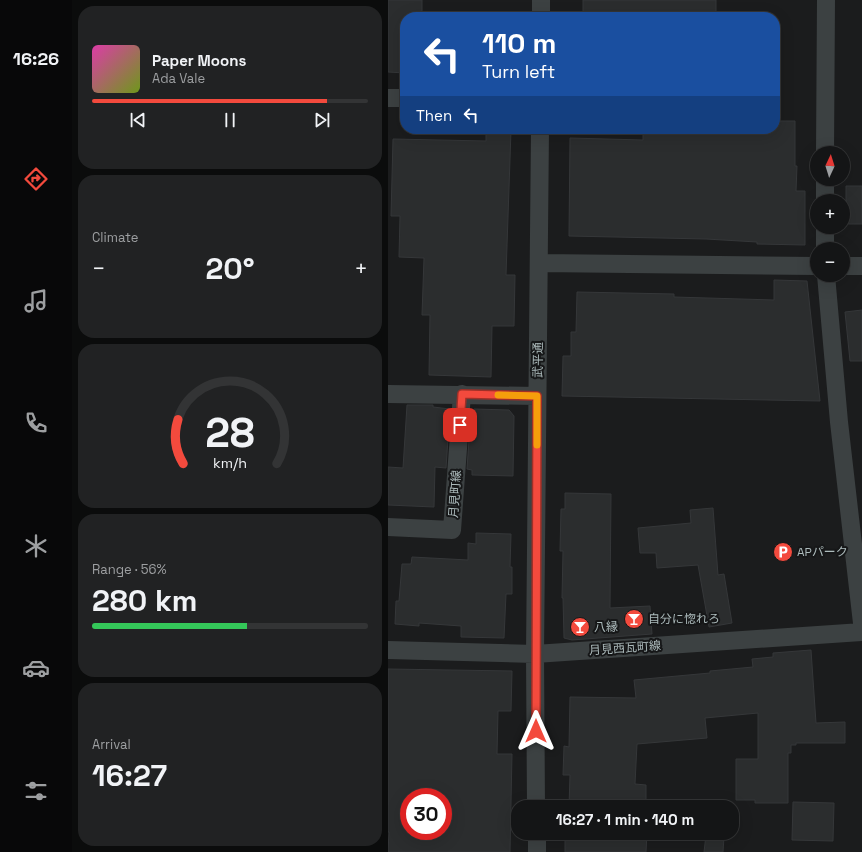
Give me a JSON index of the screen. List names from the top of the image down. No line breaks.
{"streets":{"street":["武平通","月見町線","月見西瓦町線"]},"crossings":[["武平通","月見西瓦町線"]],"places":{"parking":["APパーク"],"bar":["自分に惚れろ","八縁"]},"north":"top","page":{"tabs":"16:26","turn":["110 m","Turn left"],"song":["Paper Moons","Ada Vale"],"then":"Then","map_buttons":["+","−"],"tile":["Climate",["Range · 56%","280 km"],["Arrival","16:27"]],"heat":["−","20°","+"],"limit":"30","trip":"16:27 · 1 min · 140 m","gauge":["28","km/h"]}}
